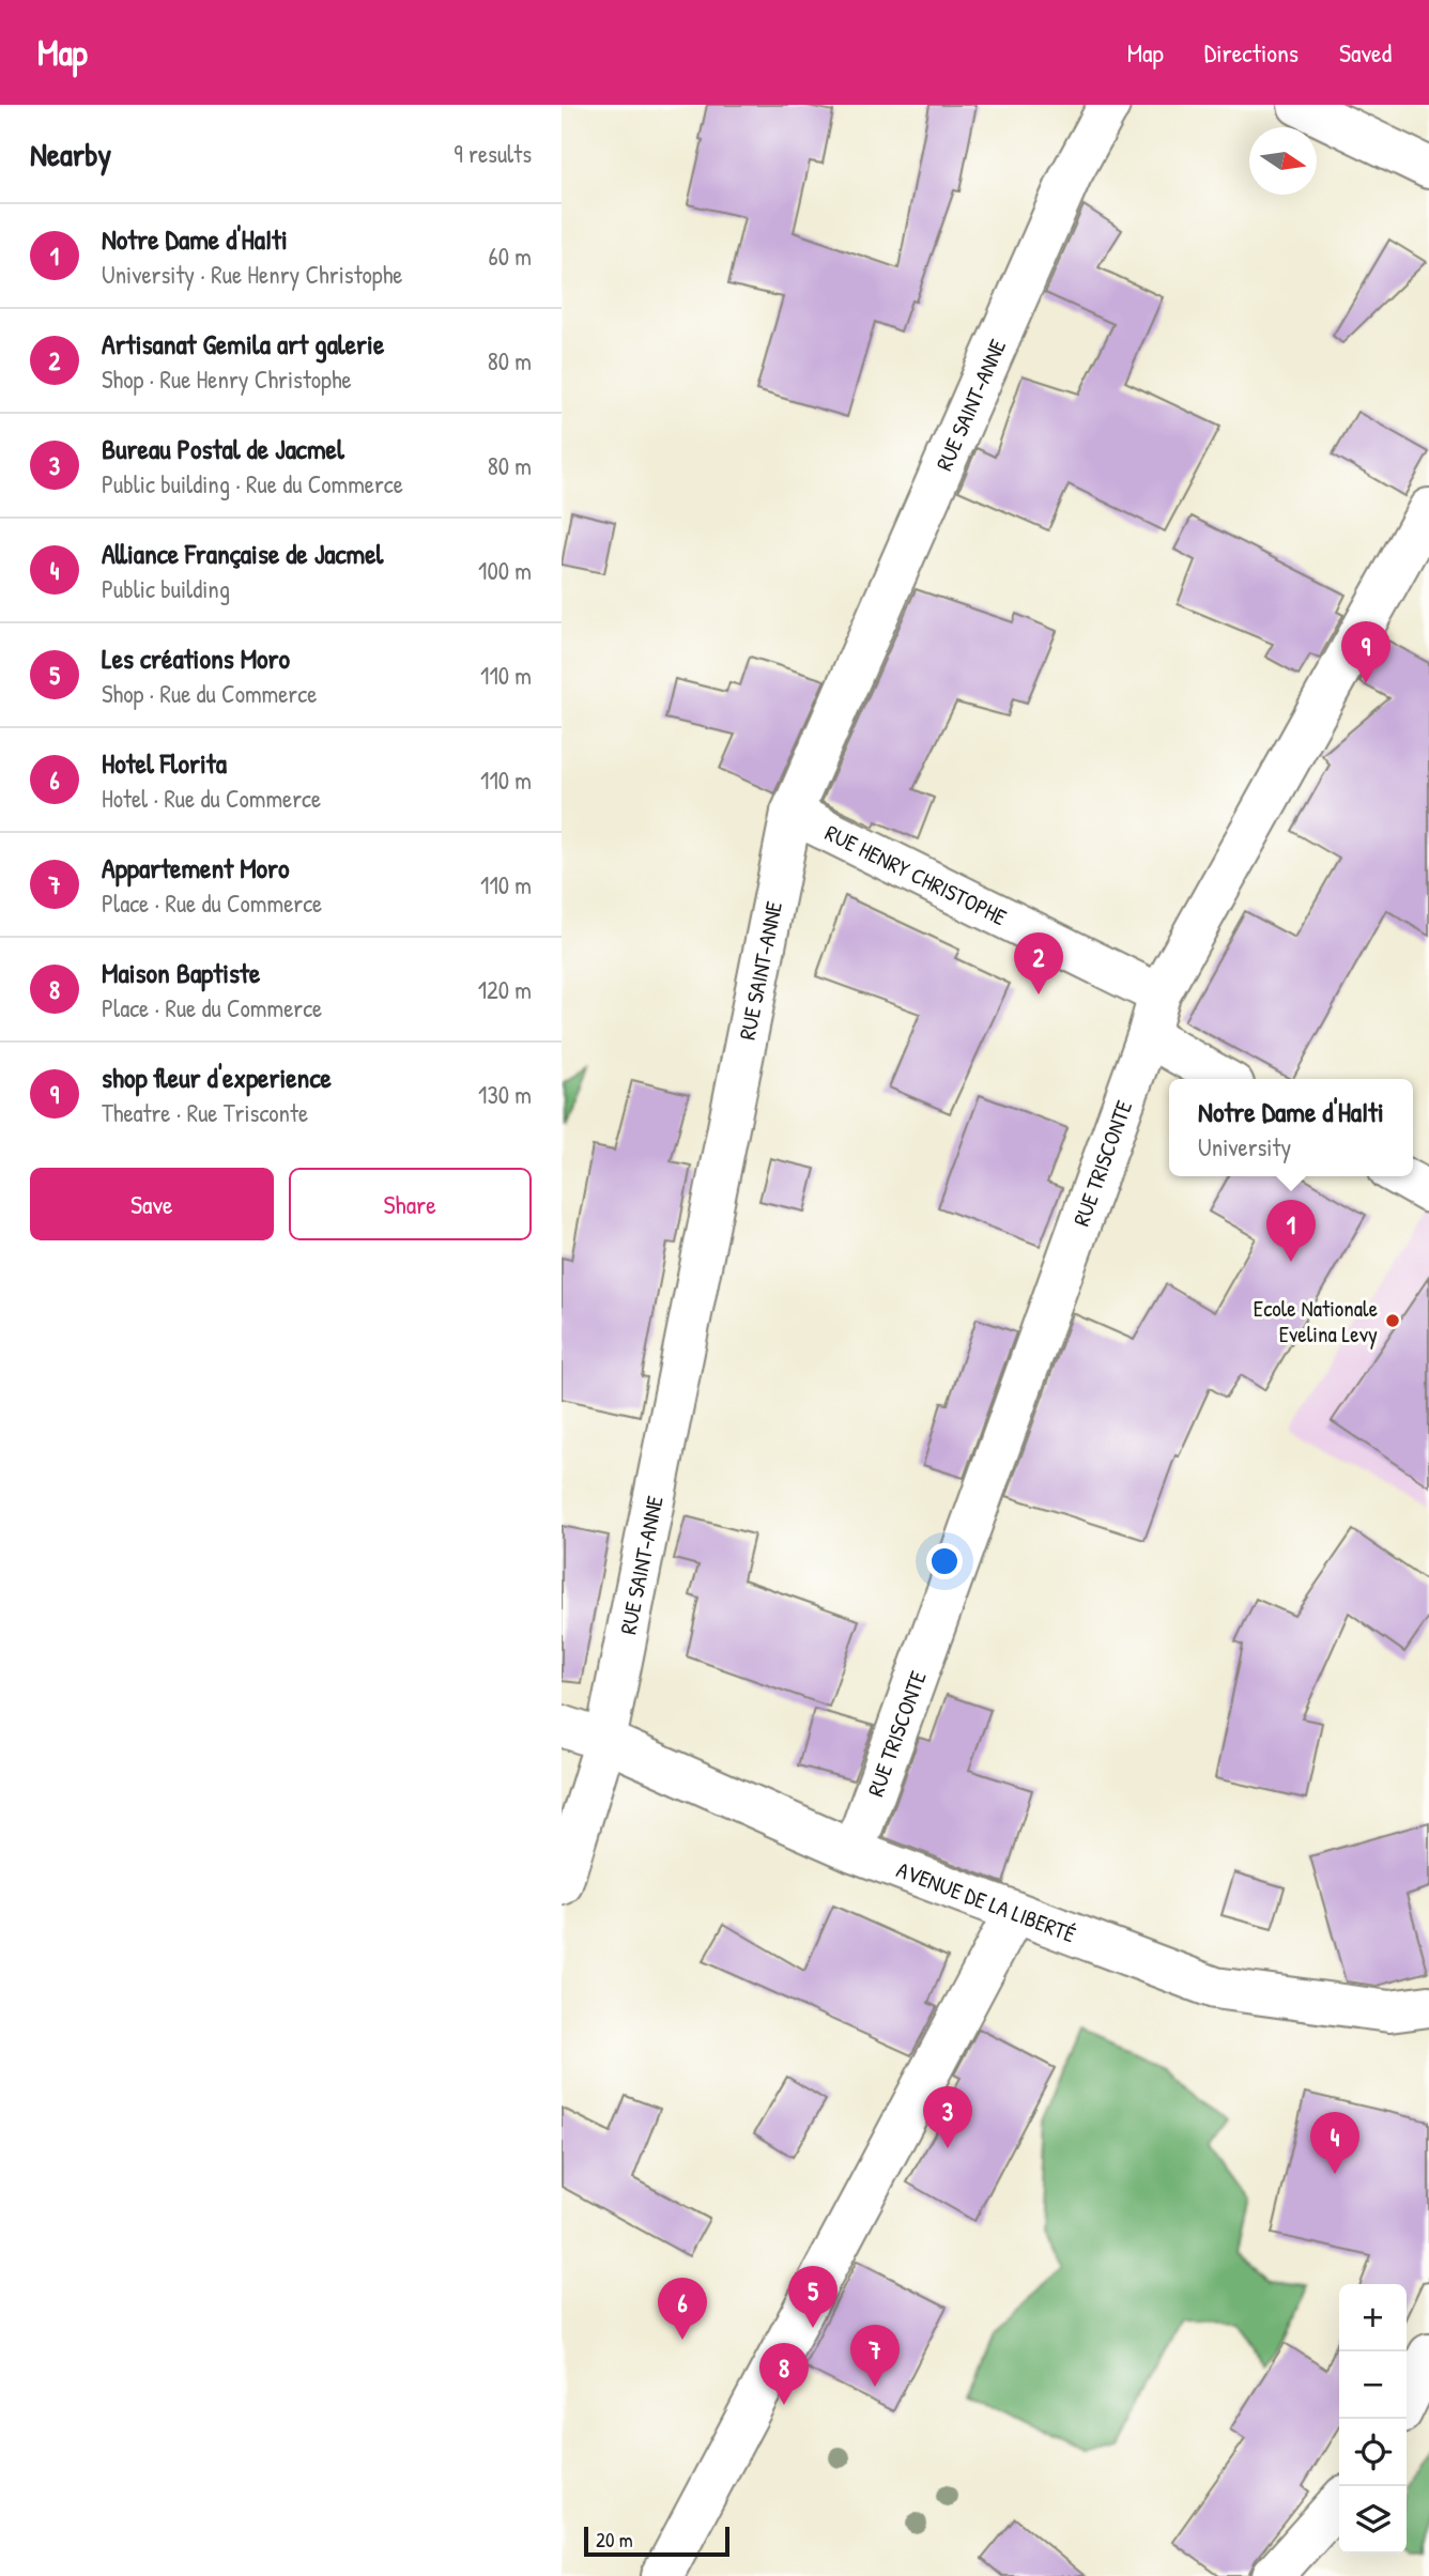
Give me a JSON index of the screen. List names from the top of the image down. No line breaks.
{"streets":{"street":["RUE SAINT-ANNE","RUE HENRY CHRISTOPHE","RUE TRISCONTE","AVENUE DE LA LIBERTÉ"]},"crossings":[["RUE SAINT-ANNE","RUE HENRY CHRISTOPHE"],["RUE SAINT-ANNE","AVENUE DE LA LIBERTÉ"],["RUE HENRY CHRISTOPHE","RUE TRISCONTE"],["RUE TRISCONTE","AVENUE DE LA LIBERTÉ"]],"places":["Ecole Nationale Evelina Levy"],"scale_bar":"20 m","north":"right","page":{"header":"Map","nav":["Map","Directions","Saved"],"heading":["Nearby","9 results"],"list":[{"mark":"1","name":"Notre Dame d'HaIti","note":"University · Rue Henry Christophe","value":"60 m"},{"mark":"2","name":"Artisanat Gemila art galerie","note":"Shop · Rue Henry Christophe","value":"80 m"},{"mark":"3","name":"Bureau Postal de Jacmel","note":"Public building · Rue du Commerce","value":"80 m"},{"mark":"4","name":"Alliance Française de Jacmel","note":"Public building","value":"100 m"},{"mark":"5","name":"Les créations Moro","note":"Shop · Rue du Commerce","value":"110 m"},{"mark":"6","name":"Hotel Florita","note":"Hotel · Rue du Commerce","value":"110 m"},{"mark":"7","name":"Appartement Moro","note":"Place · Rue du Commerce","value":"110 m"},{"mark":"8","name":"Maison Baptiste","note":"Place · Rue du Commerce","value":"120 m"},{"mark":"9","name":"shop fleur d'experience","note":"Theatre · Rue Trisconte","value":"130 m"}],"pins":["9","2","1","3","4","5","6","7","8"],"popup":["Notre Dame d'HaIti","University"],"buttons":["Save","Share"],"map_buttons":["+","−"],"scale":"20 m"}}
